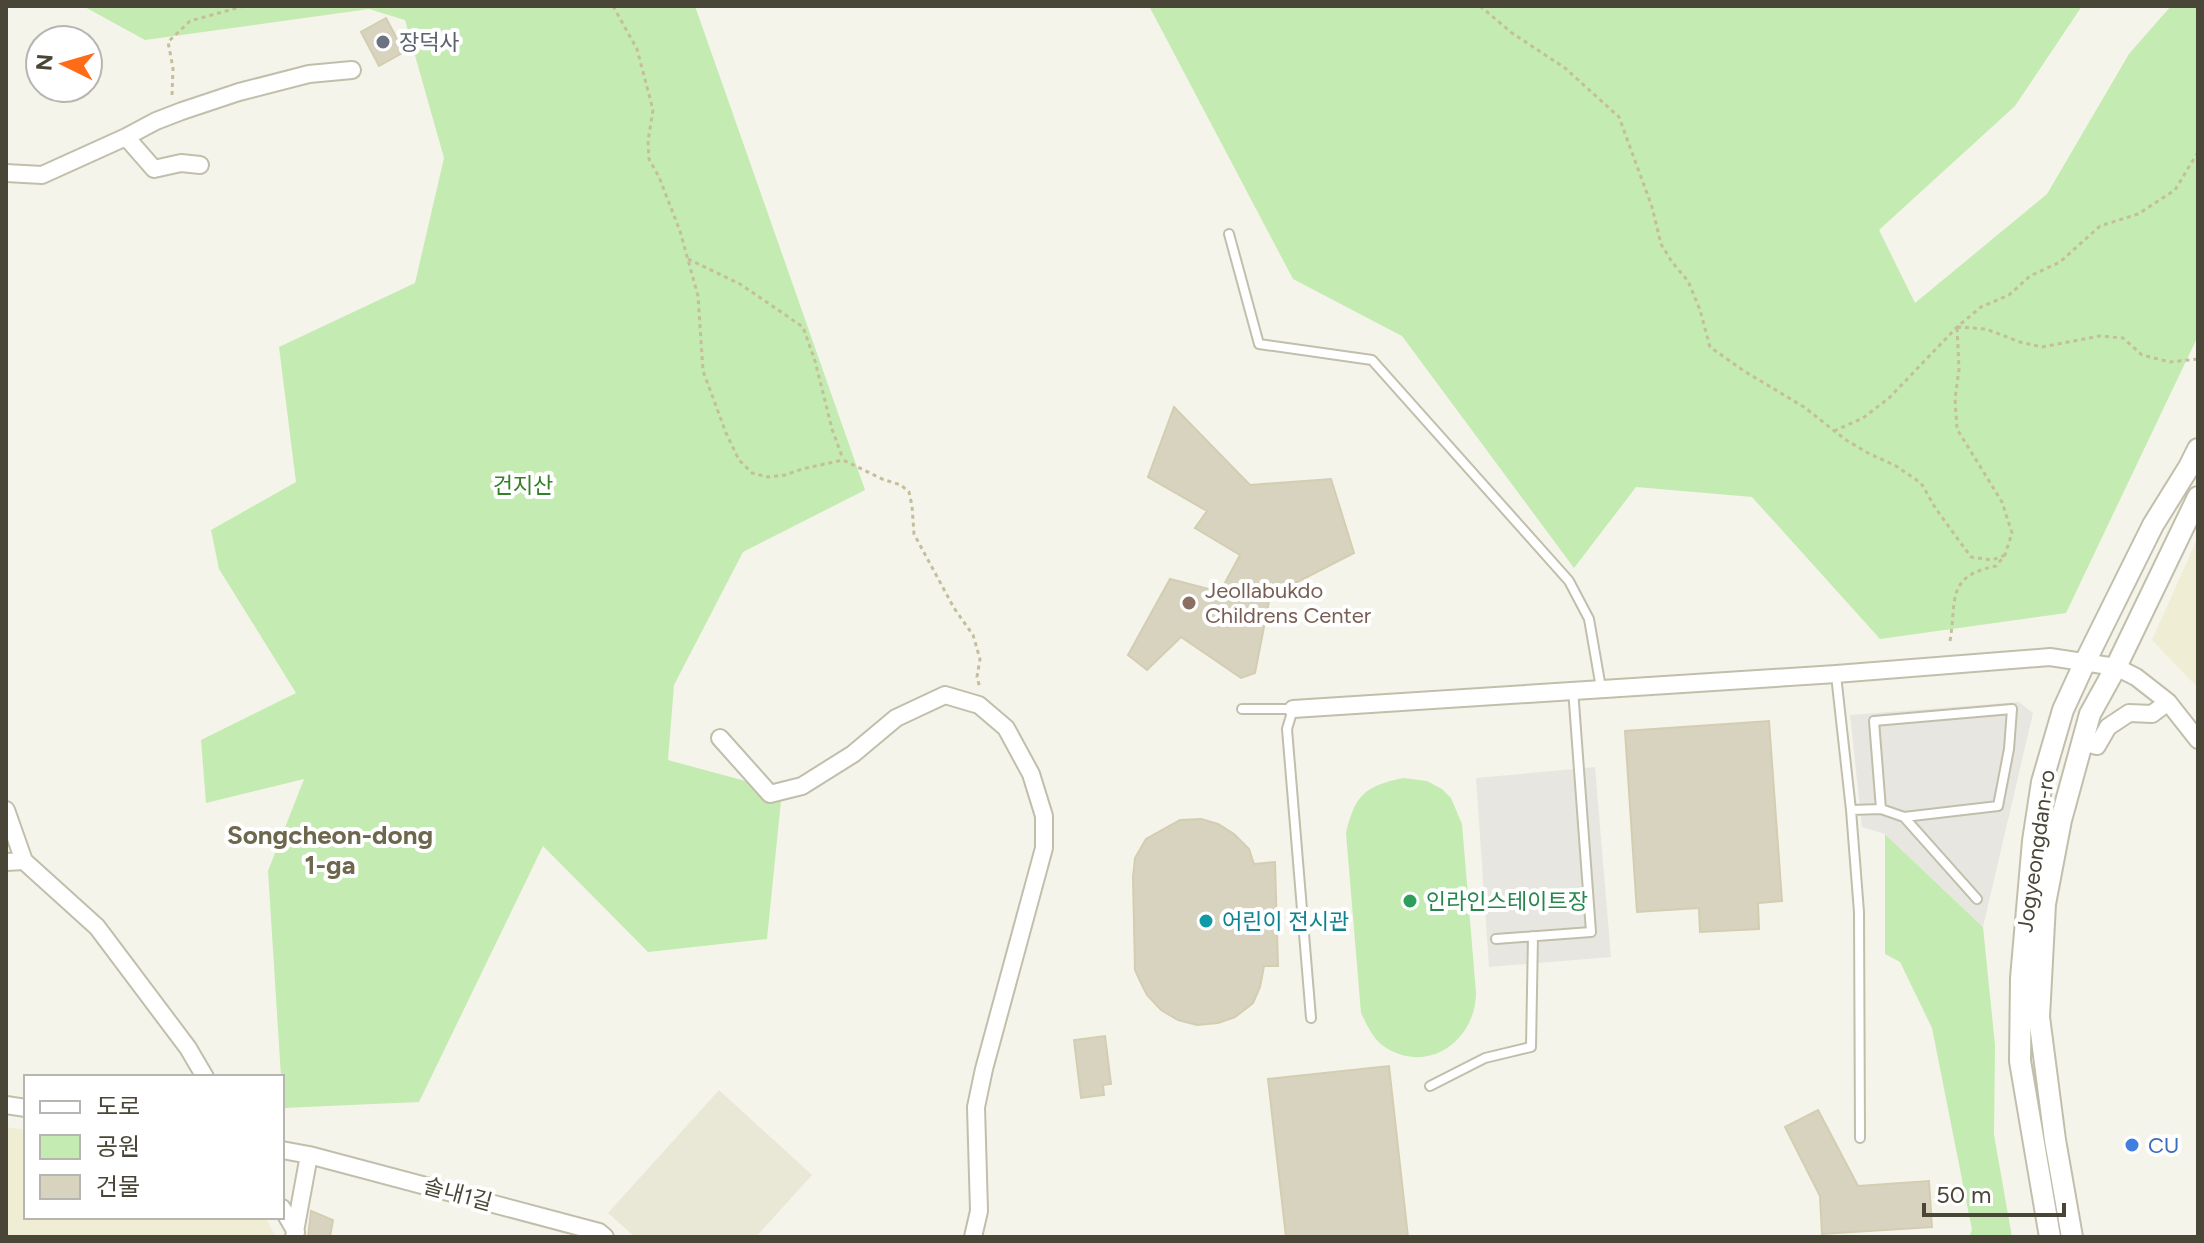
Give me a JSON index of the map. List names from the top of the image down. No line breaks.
{"streets":{"street":["Jogyeongdan-ro","솔내1길"]},"districts":["Songcheon-dong 1-ga"],"parks":["건지산"],"places":["장덕사","Jeollabukdo Childrens Center","인라인스테이트장","어린이 전시관","CU"],"legend":["도로","공원","건물"],"scale_bar":"50 m","north":"left"}
